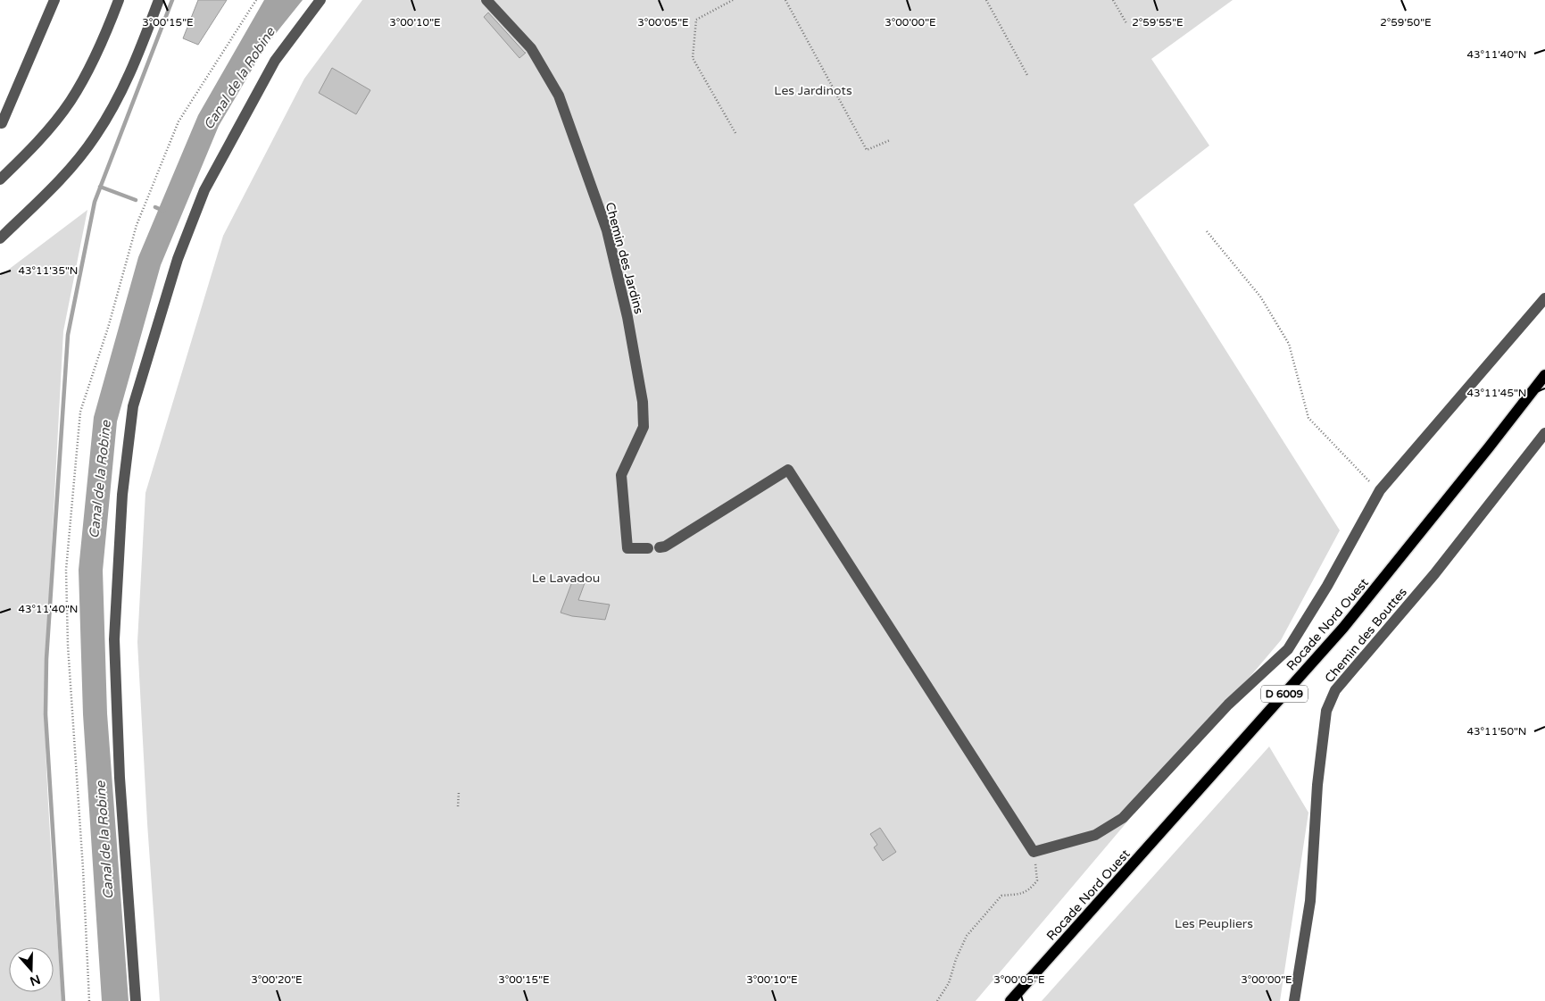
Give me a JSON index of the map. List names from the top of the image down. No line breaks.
{"streets":{"main road":["Rocade Nord Ouest","D 6009"],"street":["Chemin des Jardins","Chemin des Bouttes"]},"water":["Canal de la Robine"],"parks":["Les Jardinots","Le Lavadou","Les Peupliers"],"north":"bottom","coordinates":["3°00'05\"E","2°59'50\"E","3°00'15\"E","3°00'10\"E","3°00'00\"E","2°59'55\"E","43°11'40\"N","43°11'35\"N","43°11'45\"N","43°11'50\"N","3°00'20\"E"]}
